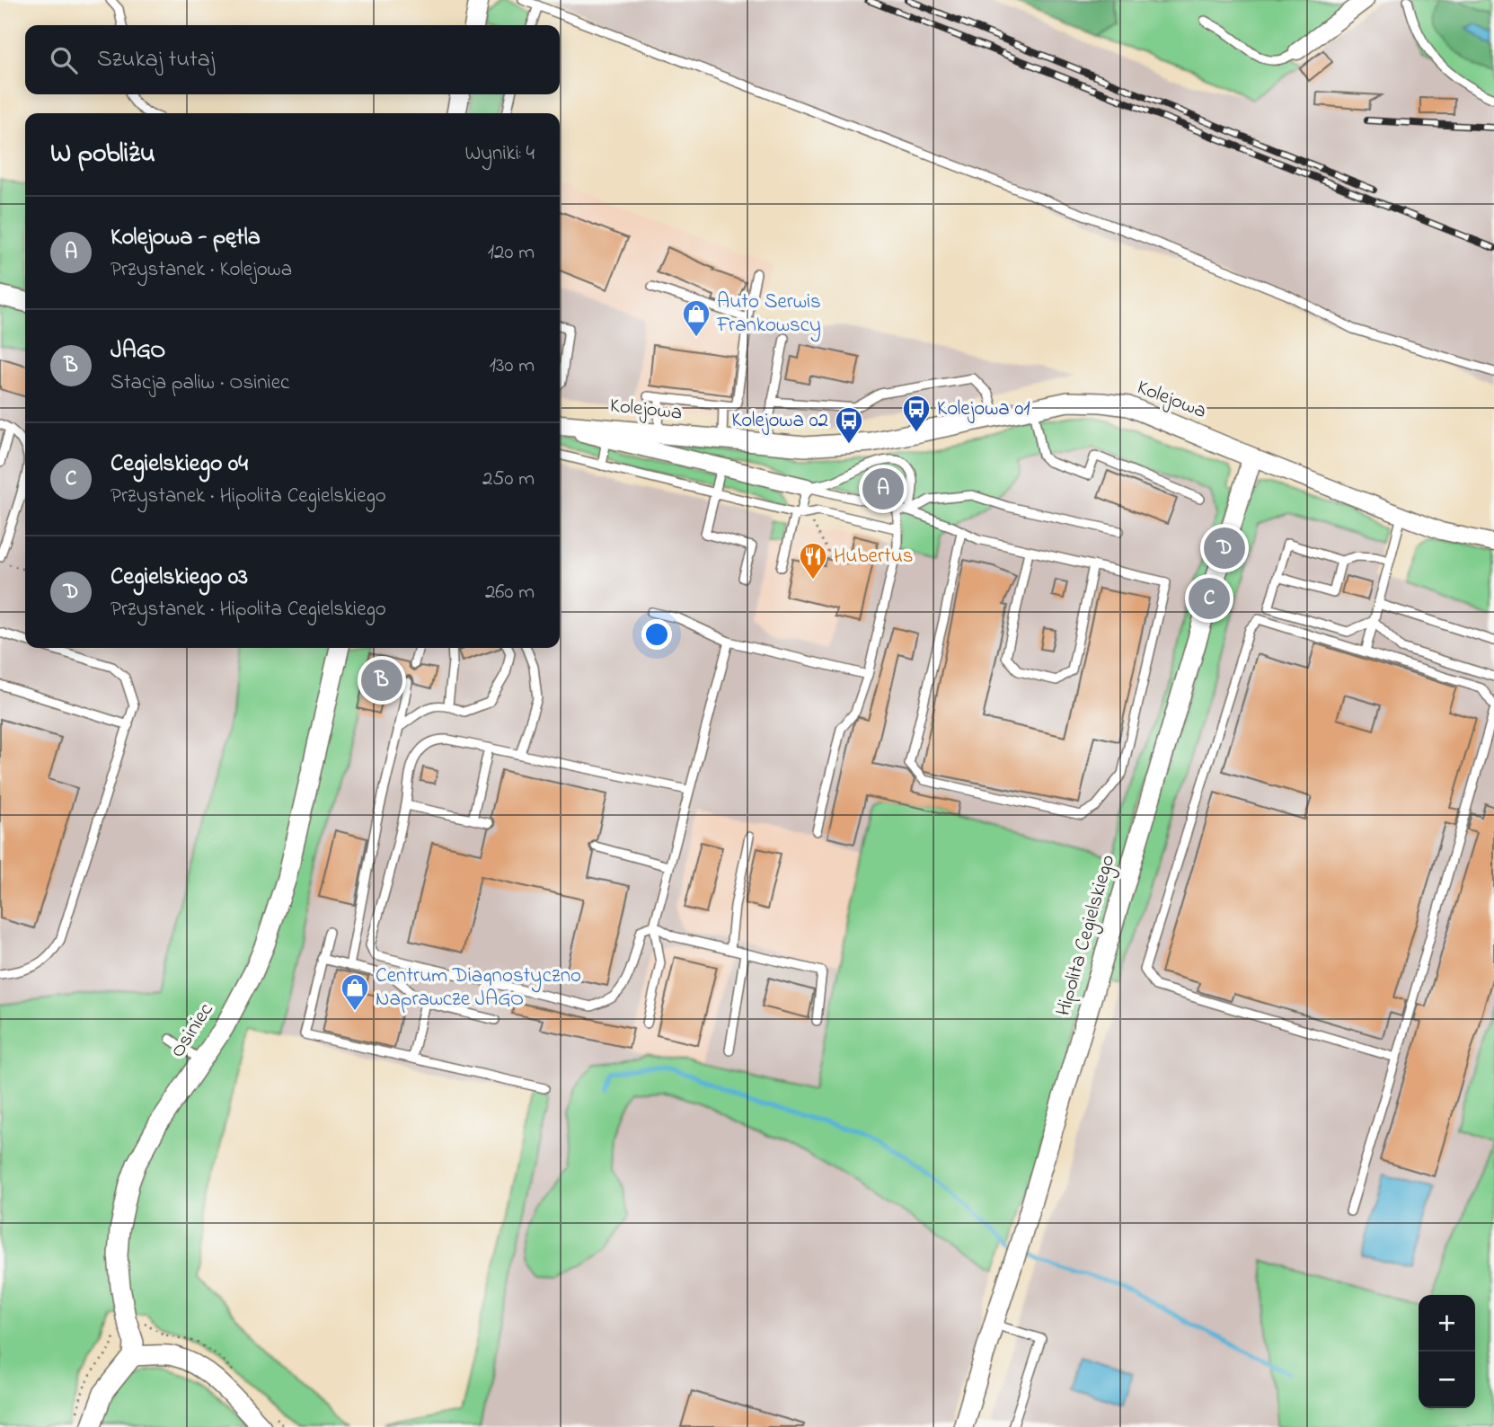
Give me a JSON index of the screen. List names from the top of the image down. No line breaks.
{"streets":{"street":["Kolejowa","Hipolita Cegielskiego","Osiniec"]},"crossings":[["Kolejowa","Hipolita Cegielskiego"]],"places":{"shop":["Auto Serwis Frankowscy","Centrum Diagnostyczno Naprawcze JAGO"],"bus stop":["Kolejowa 01","Kolejowa 02"],"restaurant":["Hubertus"]},"page":{"search":"Szukaj tutaj","heading":["W pobliżu","Wyniki: 4"],"list":[{"mark":"A","name":"Kolejowa - pętla","note":"Przystanek · Kolejowa","value":"120 m"},{"mark":"B","name":"JAGO","note":"Stacja paliw · Osiniec","value":"130 m"},{"mark":"C","name":"Cegielskiego 04","note":"Przystanek · Hipolita Cegielskiego","value":"250 m"},{"mark":"D","name":"Cegielskiego 03","note":"Przystanek · Hipolita Cegielskiego","value":"260 m"}],"pins":["A","D","C","B"],"map_buttons":["+","−"]}}
